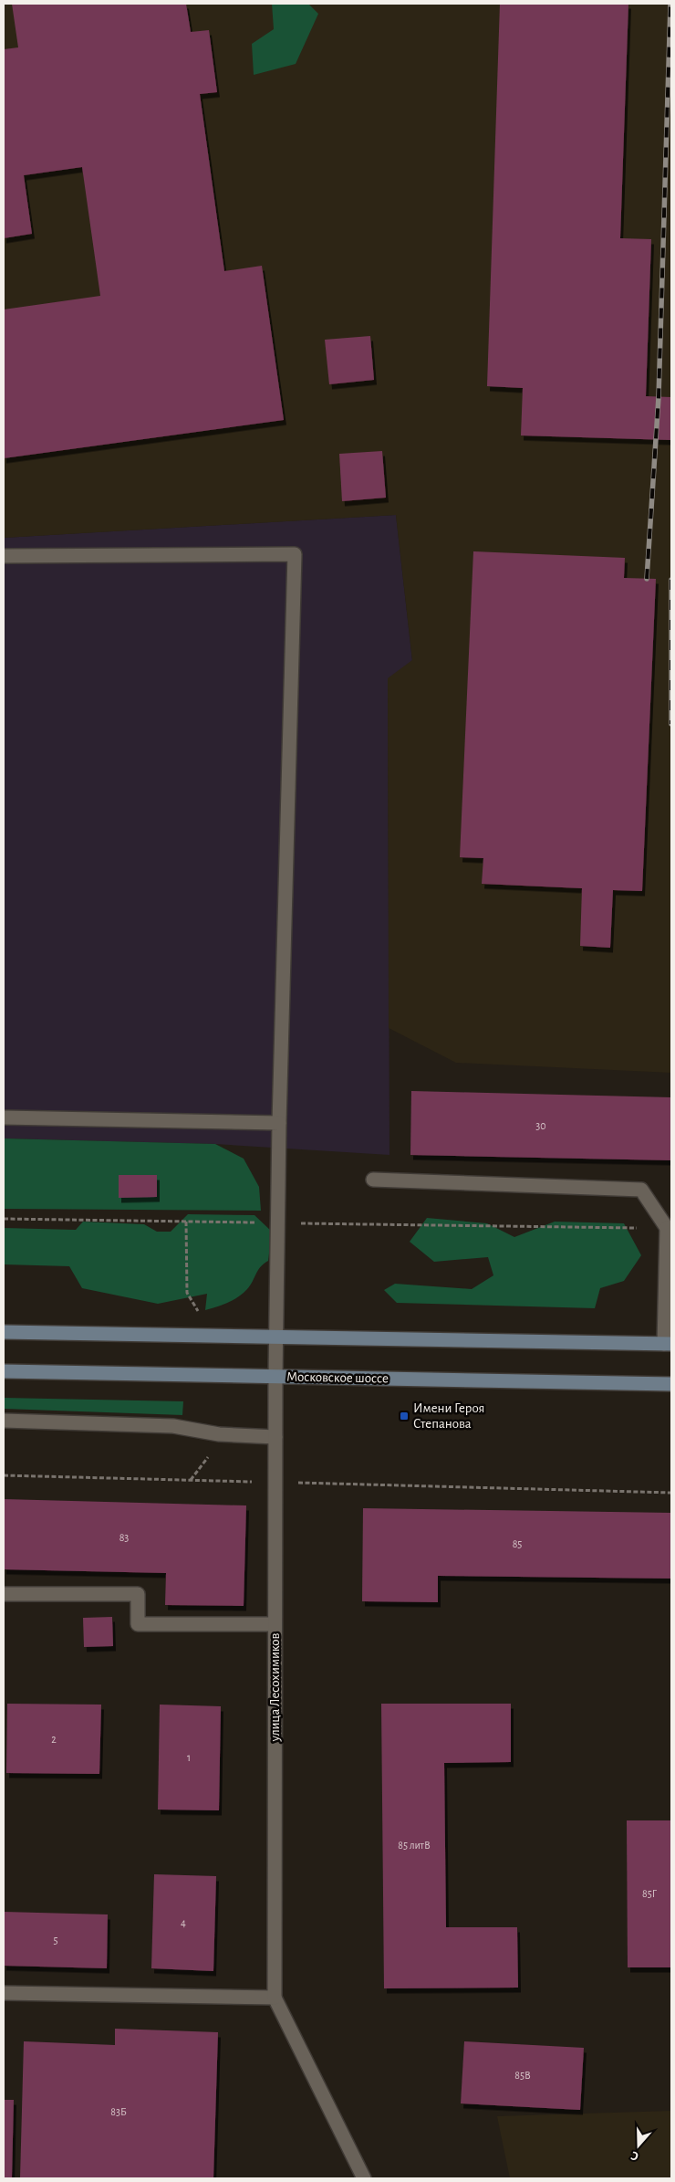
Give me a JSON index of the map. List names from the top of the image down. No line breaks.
{"streets":{"main road":["Московское шоссе"],"street":["улица Лесохимиков"]},"crossings":[["Московское шоссе","улица Лесохимиков"]],"places":{"transit":["Имени Героя Степанова"]},"house_numbers":["30","83","85","2","1","85 литВ","85Г","4","5","85В","83Б"],"north":"bottom"}
